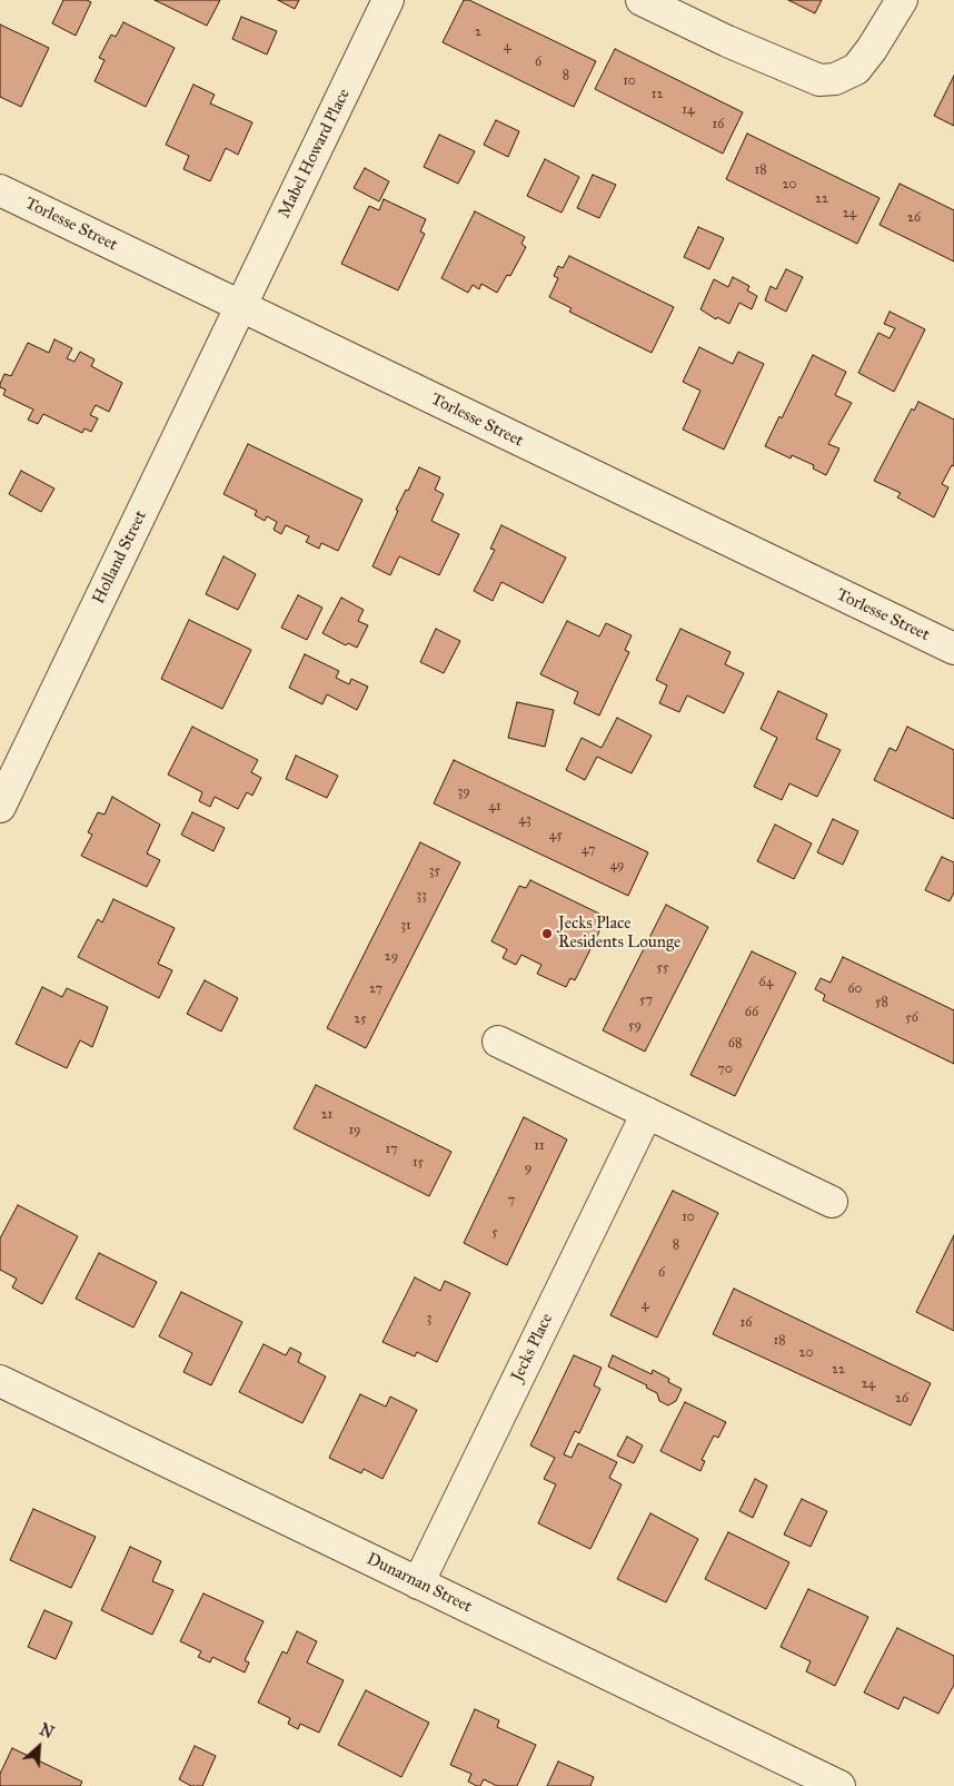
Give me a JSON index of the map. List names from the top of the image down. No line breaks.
{"streets":{"street":["Mabel Howard Place","Torlesse Street","Holland Street","Jecks Place","Dunarnan Street"]},"crossings":[["Mabel Howard Place","Torlesse Street"],["Mabel Howard Place","Holland Street"],["Torlesse Street","Holland Street"],["Jecks Place","Dunarnan Street"]],"places":["Jecks Place Residents Lounge"],"house_numbers":["2","4","6","8","10","12","14","16","18","20","22","24","26","39","41","43","45","47","49","35","33","31","29","55","64","27","60","57","58","66","56","25","59","68","70","21","19","11","17","15","9","7","10","5","8","6","4","3","16","18","20","22","24","26"],"north":"top right"}
